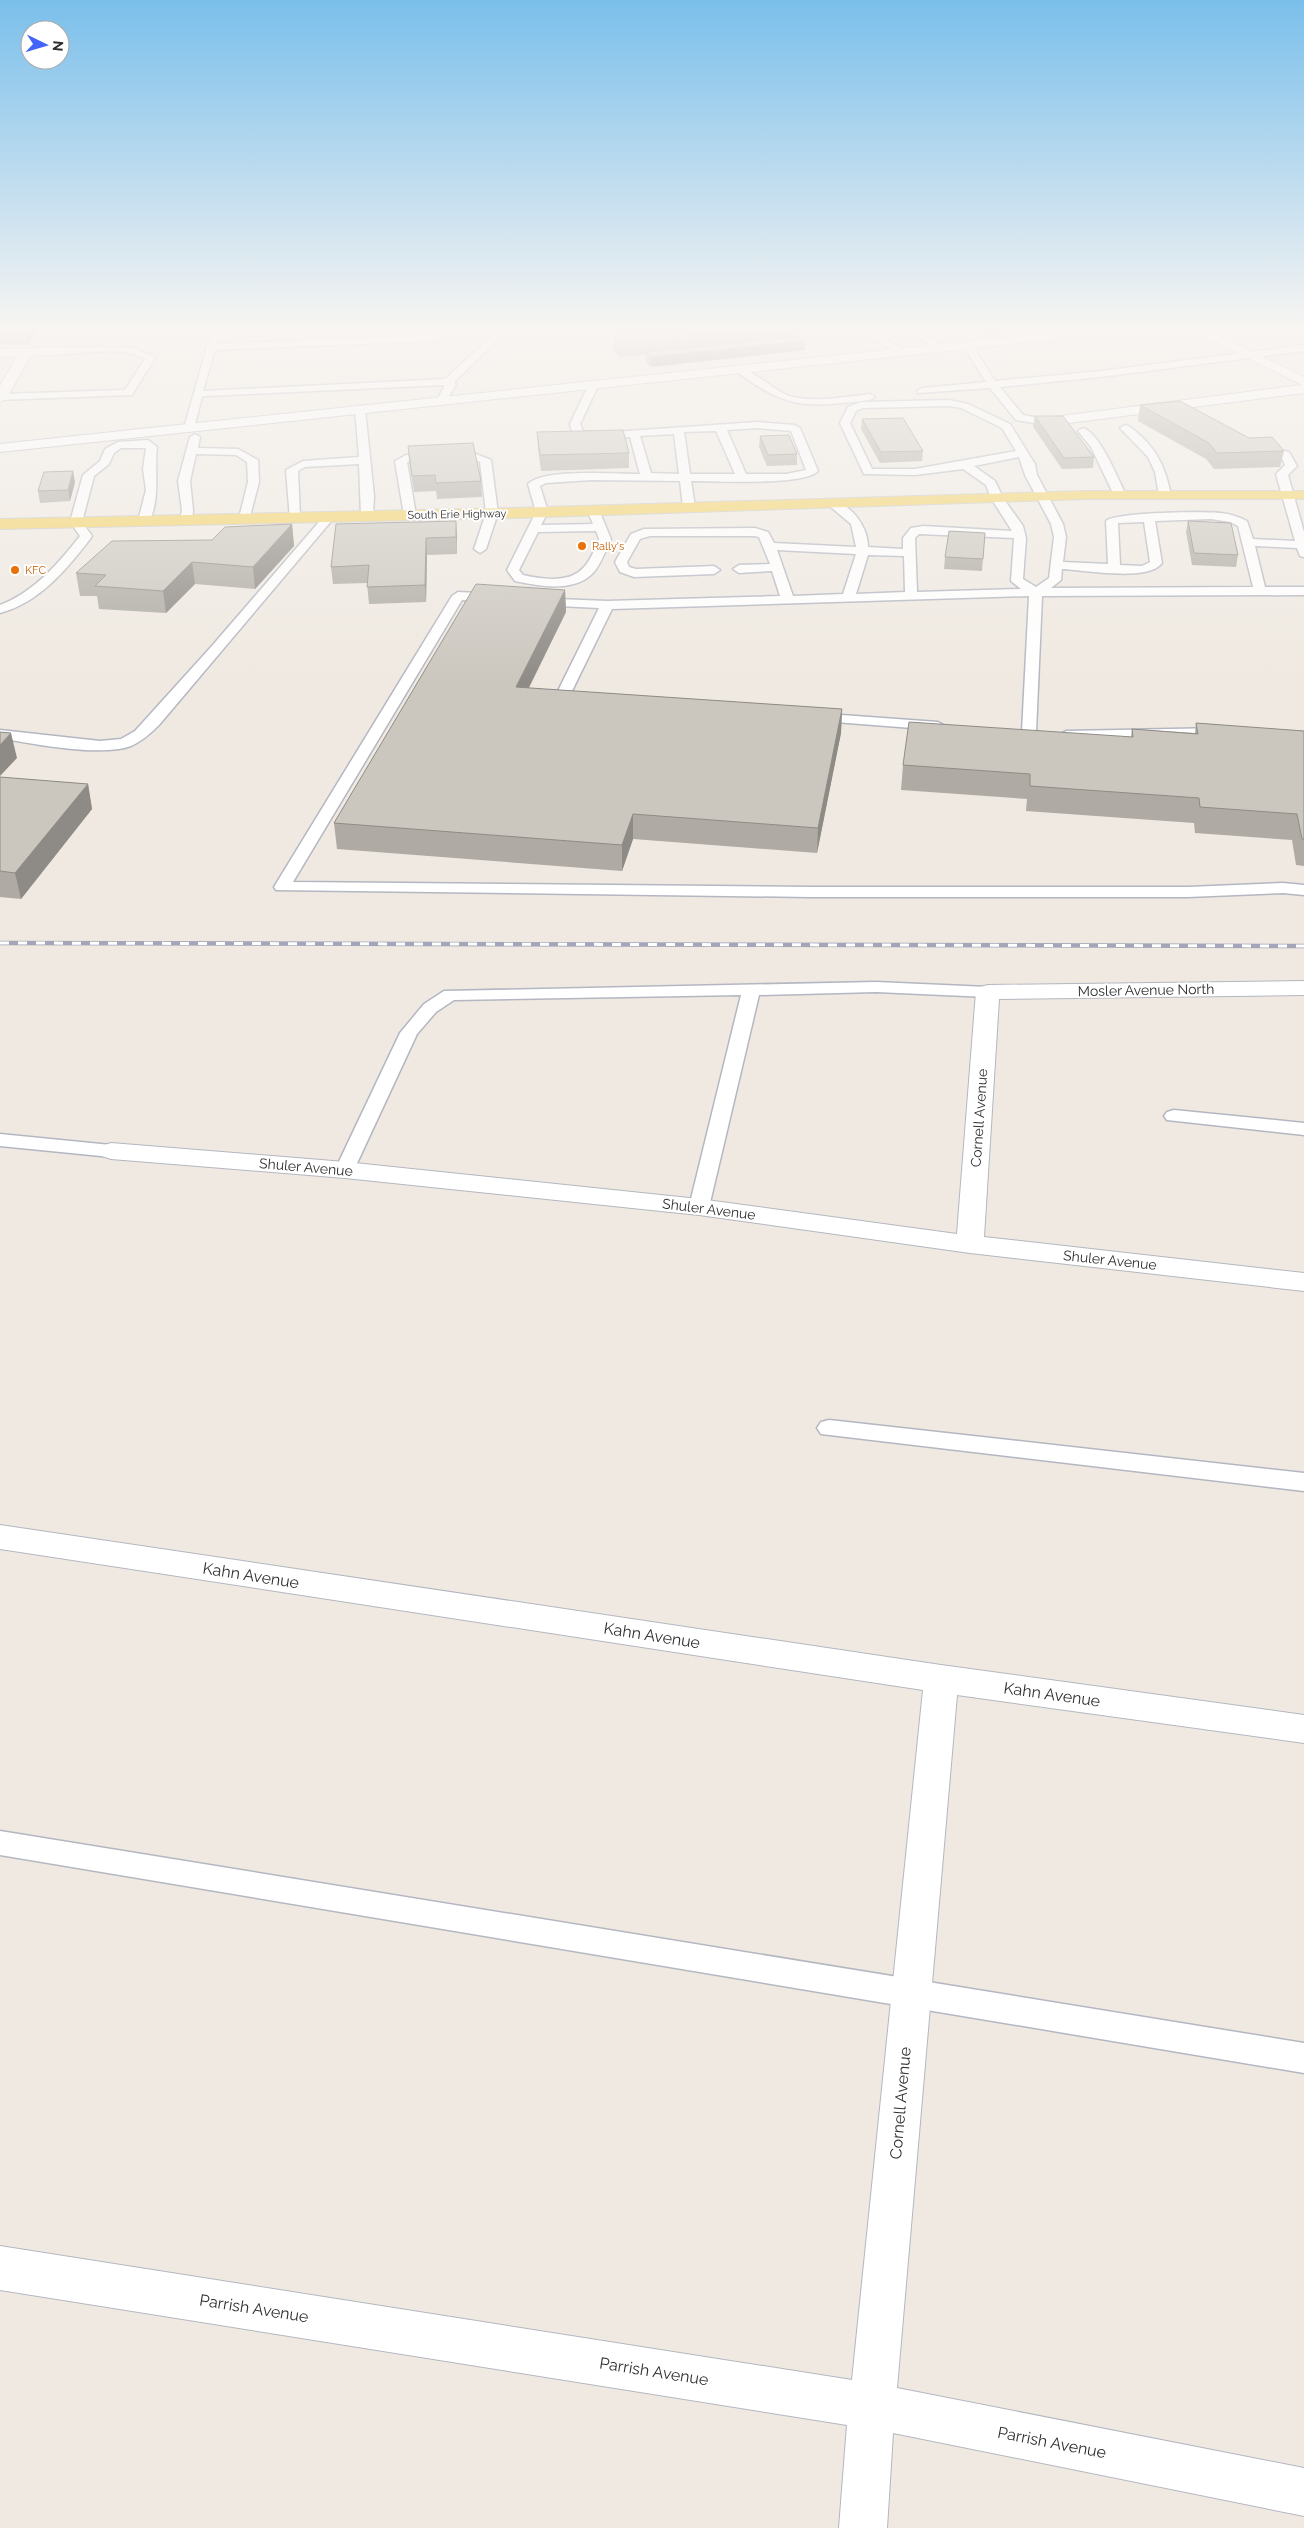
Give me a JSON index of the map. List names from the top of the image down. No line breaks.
{"streets":{"main road":["South Erie Highway"],"street":["Mosler Avenue North","Cornell Avenue","Shuler Avenue","Kahn Avenue","Parrish Avenue"]},"crossings":[["Mosler Avenue North","Cornell Avenue"],["Cornell Avenue","Shuler Avenue"],["Cornell Avenue","Kahn Avenue"],["Cornell Avenue","Parrish Avenue"]],"places":["Rally's","KFC"],"north":"right"}
